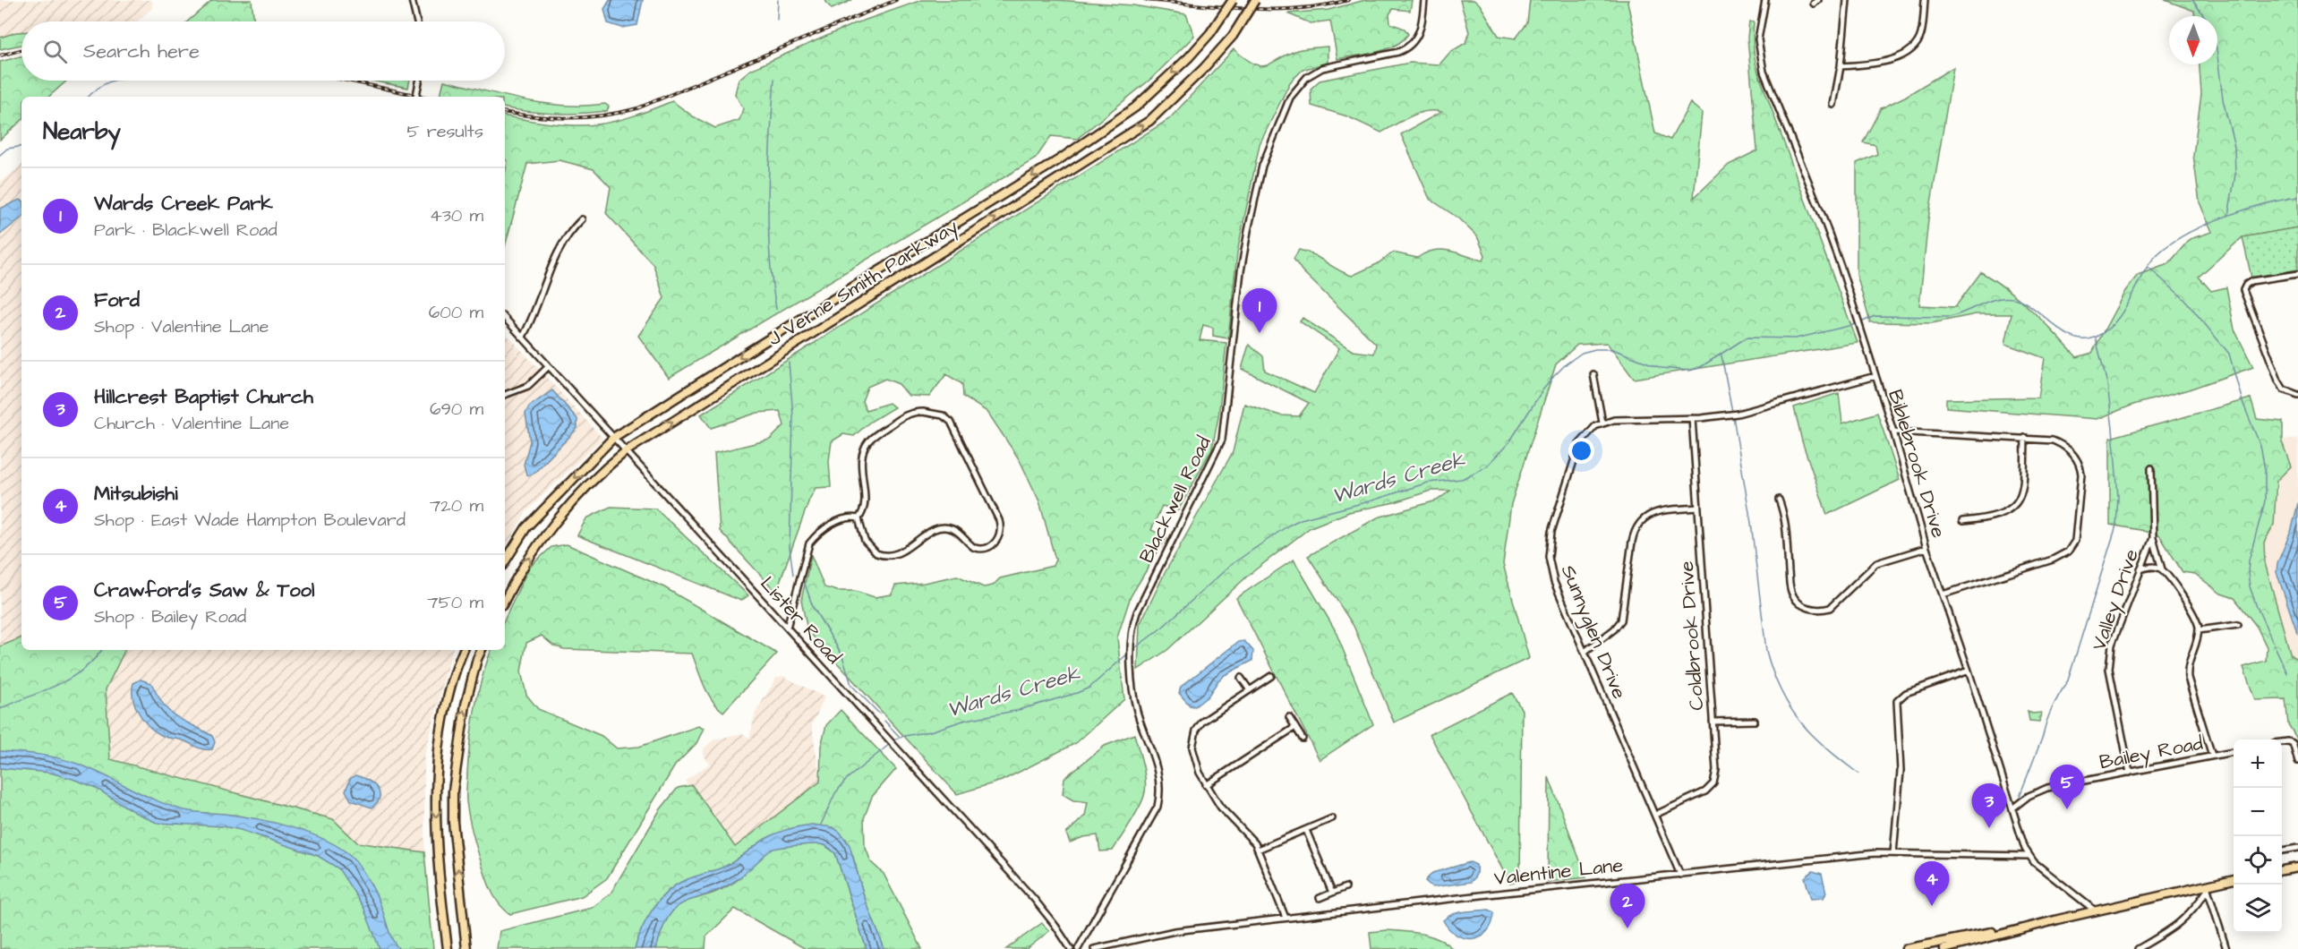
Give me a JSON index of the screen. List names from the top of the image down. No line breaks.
{"streets":{"main road":["J Verne Smith Parkway"],"street":["Biblebrook Drive","Blackwell Road","Valley Drive","Lister Road","Sunnyglen Drive","Coldbrook Drive","Bailey Road","Valentine Lane"]},"crossings":[["J Verne Smith Parkway","Lister Road"],["Biblebrook Drive","Bailey Road"],["Biblebrook Drive","Valentine Lane"],["Valley Drive","Bailey Road"],["Sunnyglen Drive","Coldbrook Drive"],["Sunnyglen Drive","Valentine Lane"]],"water":["Wards Creek"],"north":"bottom","page":{"search":"Search here","heading":["Nearby","5 results"],"list":[{"mark":"1","name":"Wards Creek Park","note":"Park · Blackwell Road","value":"430 m"},{"mark":"2","name":"Ford","note":"Shop · Valentine Lane","value":"600 m"},{"mark":"3","name":"Hillcrest Baptist Church","note":"Church · Valentine Lane","value":"690 m"},{"mark":"4","name":"Mitsubishi","note":"Shop · East Wade Hampton Boulevard","value":"720 m"},{"mark":"5","name":"Crawford's Saw & Tool","note":"Shop · Bailey Road","value":"750 m"}],"pins":["1","5","3","4","2"],"map_buttons":["+","−"]}}
